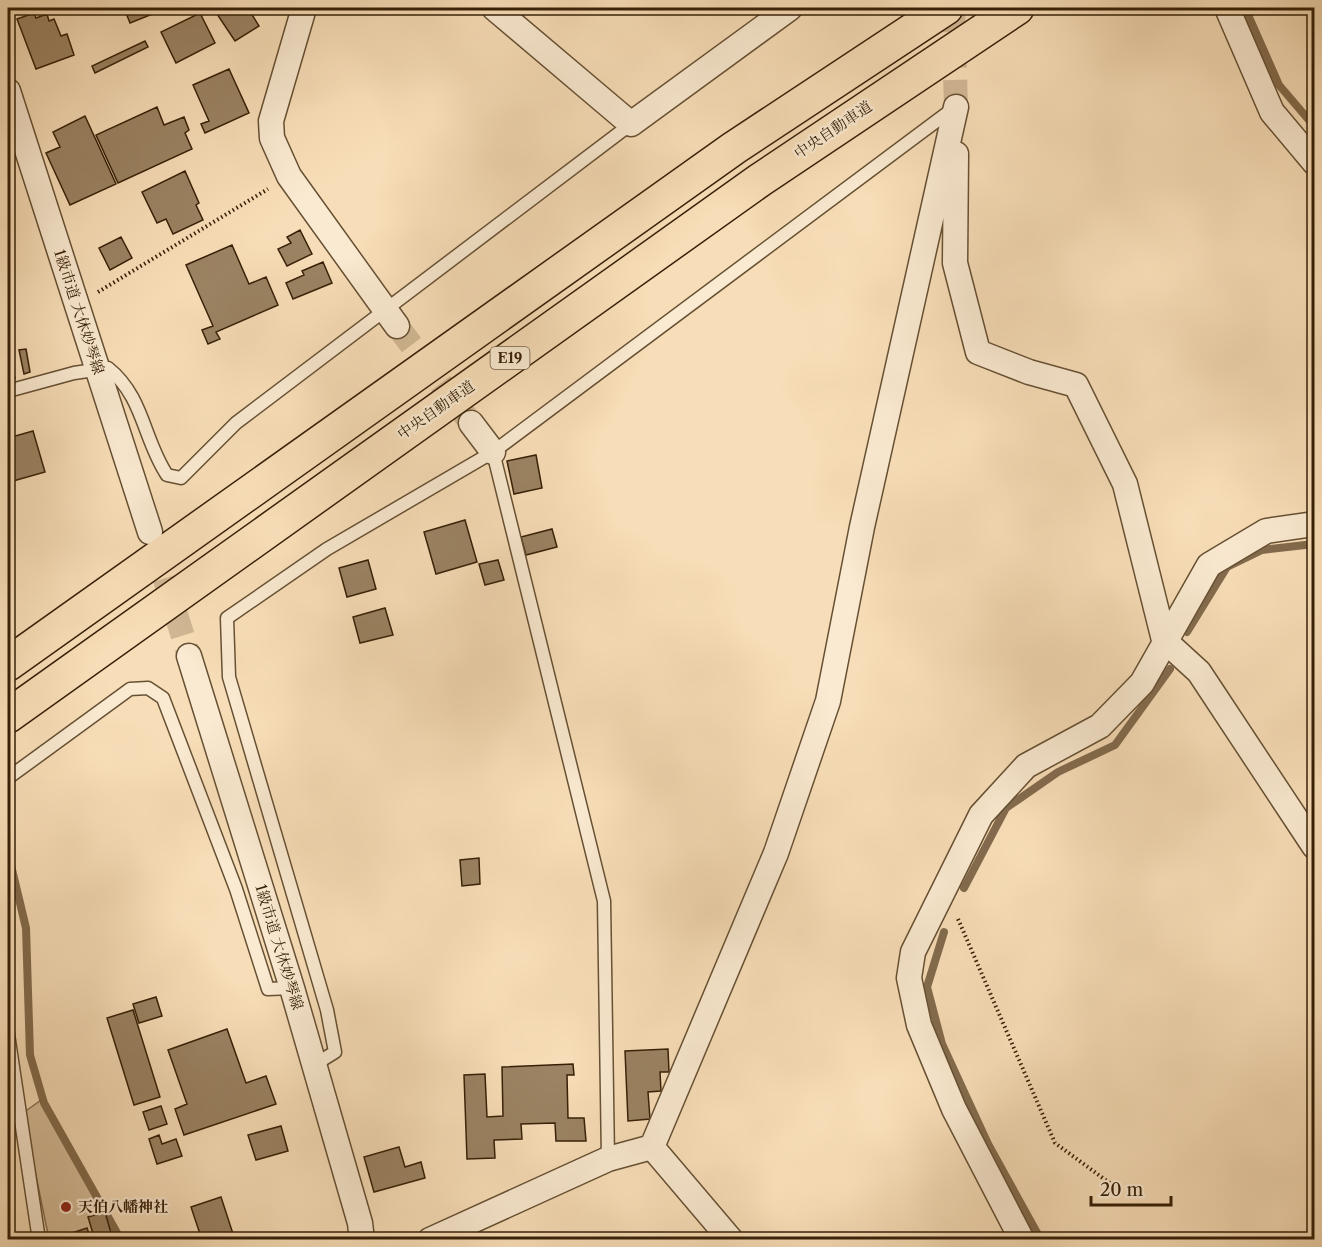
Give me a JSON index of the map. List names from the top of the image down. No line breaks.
{"streets":{"highway":["中央自動車道","E19"],"street":["1級市道 大休妙琴線"]},"places":["天伯八幡神社"],"scale_bar":"20 m"}
